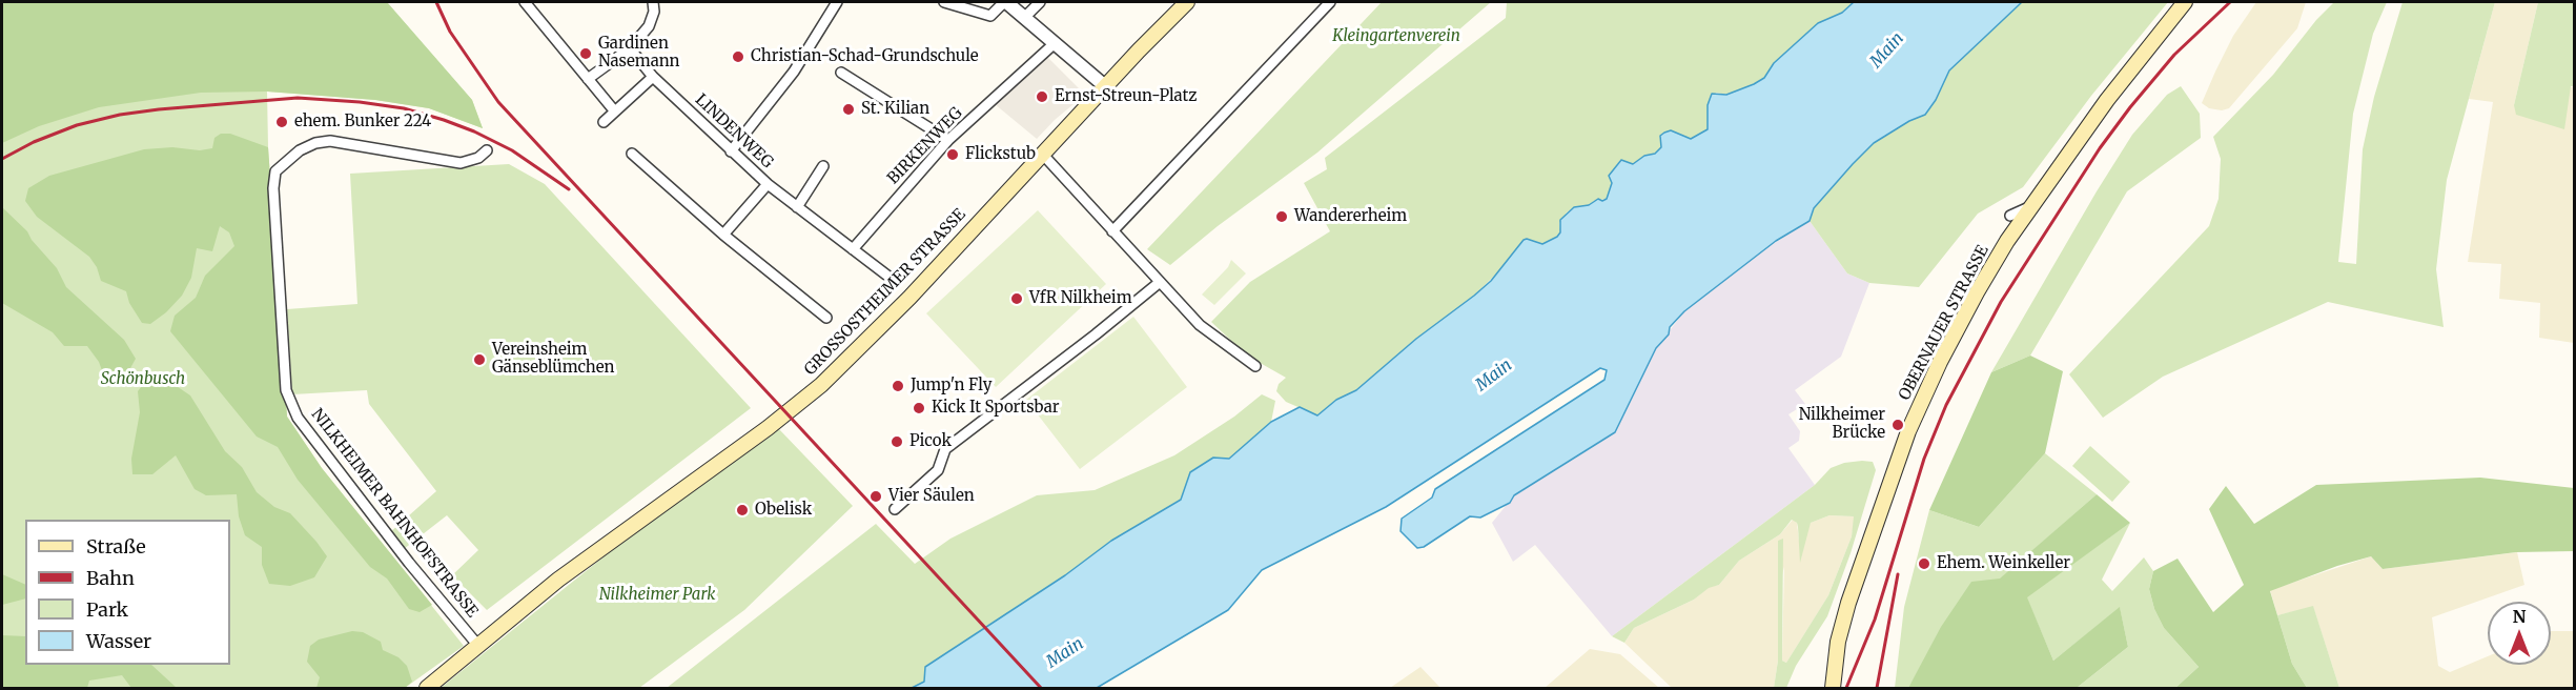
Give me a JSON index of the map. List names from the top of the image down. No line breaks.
{"streets":{"main road":["GROSSOSTHEIMER STRASSE","OBERNAUER STRASSE"],"street":["LINDENWEG","BIRKENWEG","NILKHEIMER BAHNHOFSTRASSE"]},"crossings":[["LINDENWEG","BIRKENWEG"],["GROSSOSTHEIMER STRASSE","NILKHEIMER BAHNHOFSTRASSE"]],"water":["Main"],"parks":["Kleingartenverein","Schönbusch","Nilkheimer Park"],"places":["Gardinen Nasemann","Christian-Schad-Grundschule","Ernst-Streun-Platz","St. Kilian","ehem. Bunker 224","Flickstub","Wandererheim","VfR Nilkheim","Vereinsheim Gänseblümchen","Jump'n Fly","Kick It Sportsbar","Nilkheimer Brücke","Picok","Vier Säulen","Obelisk","Ehem. Weinkeller"],"legend":["Straße","Bahn","Park","Wasser"],"north":"top"}
